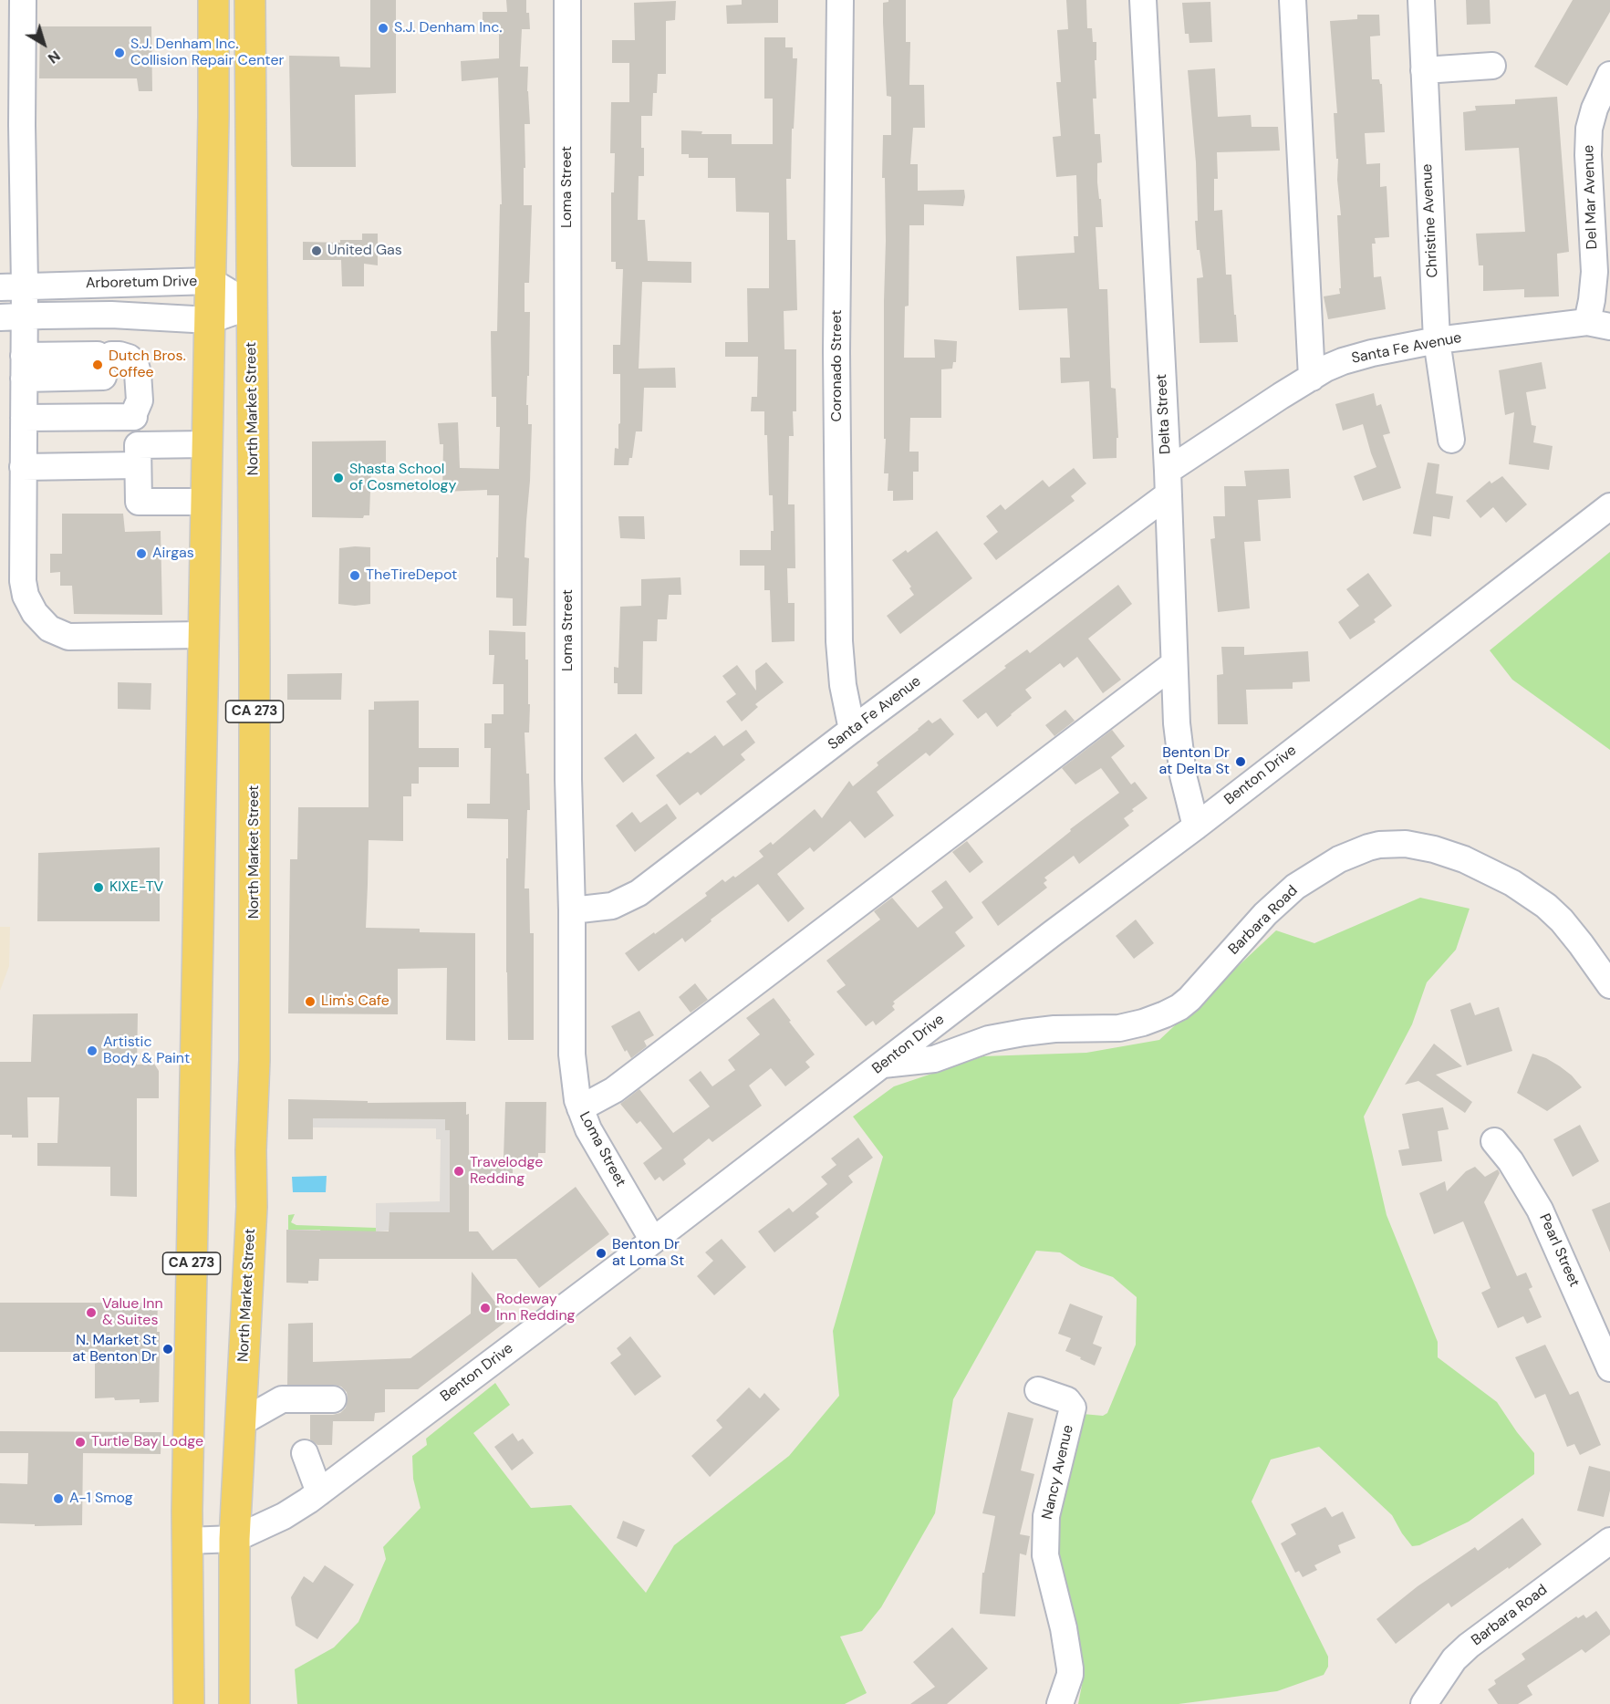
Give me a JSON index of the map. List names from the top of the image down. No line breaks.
{"streets":{"main road":["North Market Street","CA 273"],"street":["Loma Street","Del Mar Avenue","Christine Avenue","Arboretum Drive","Santa Fe Avenue","Coronado Street","Delta Street","Benton Drive","Barbara Road","Pearl Street","Nancy Avenue"]},"crossings":[["Loma Street","Santa Fe Avenue"],["Loma Street","Benton Drive"],["Del Mar Avenue","Santa Fe Avenue"],["Christine Avenue","Santa Fe Avenue"],["Arboretum Drive","North Market Street"],["Arboretum Drive","CA 273"],["Santa Fe Avenue","Coronado Street"],["Santa Fe Avenue","Delta Street"],["North Market Street","Benton Drive"],["Delta Street","Benton Drive"],["CA 273","Benton Drive"],["Benton Drive","Barbara Road"]],"places":["S.J. Denham Inc.","S.J. Denham Inc. Collision Repair Center","United Gas","Dutch Bros. Coffee","Shasta School of Cosmetology","Airgas","TheTireDepot","Benton Dr at Delta St","KIXE-TV","Lim's Cafe","Artistic Body & Paint","Travelodge Redding","Benton Dr at Loma St","Rodeway Inn Redding","Value Inn & Suites","N. Market St at Benton Dr","Turtle Bay Lodge","A-1 Smog"],"north":"bottom right"}
